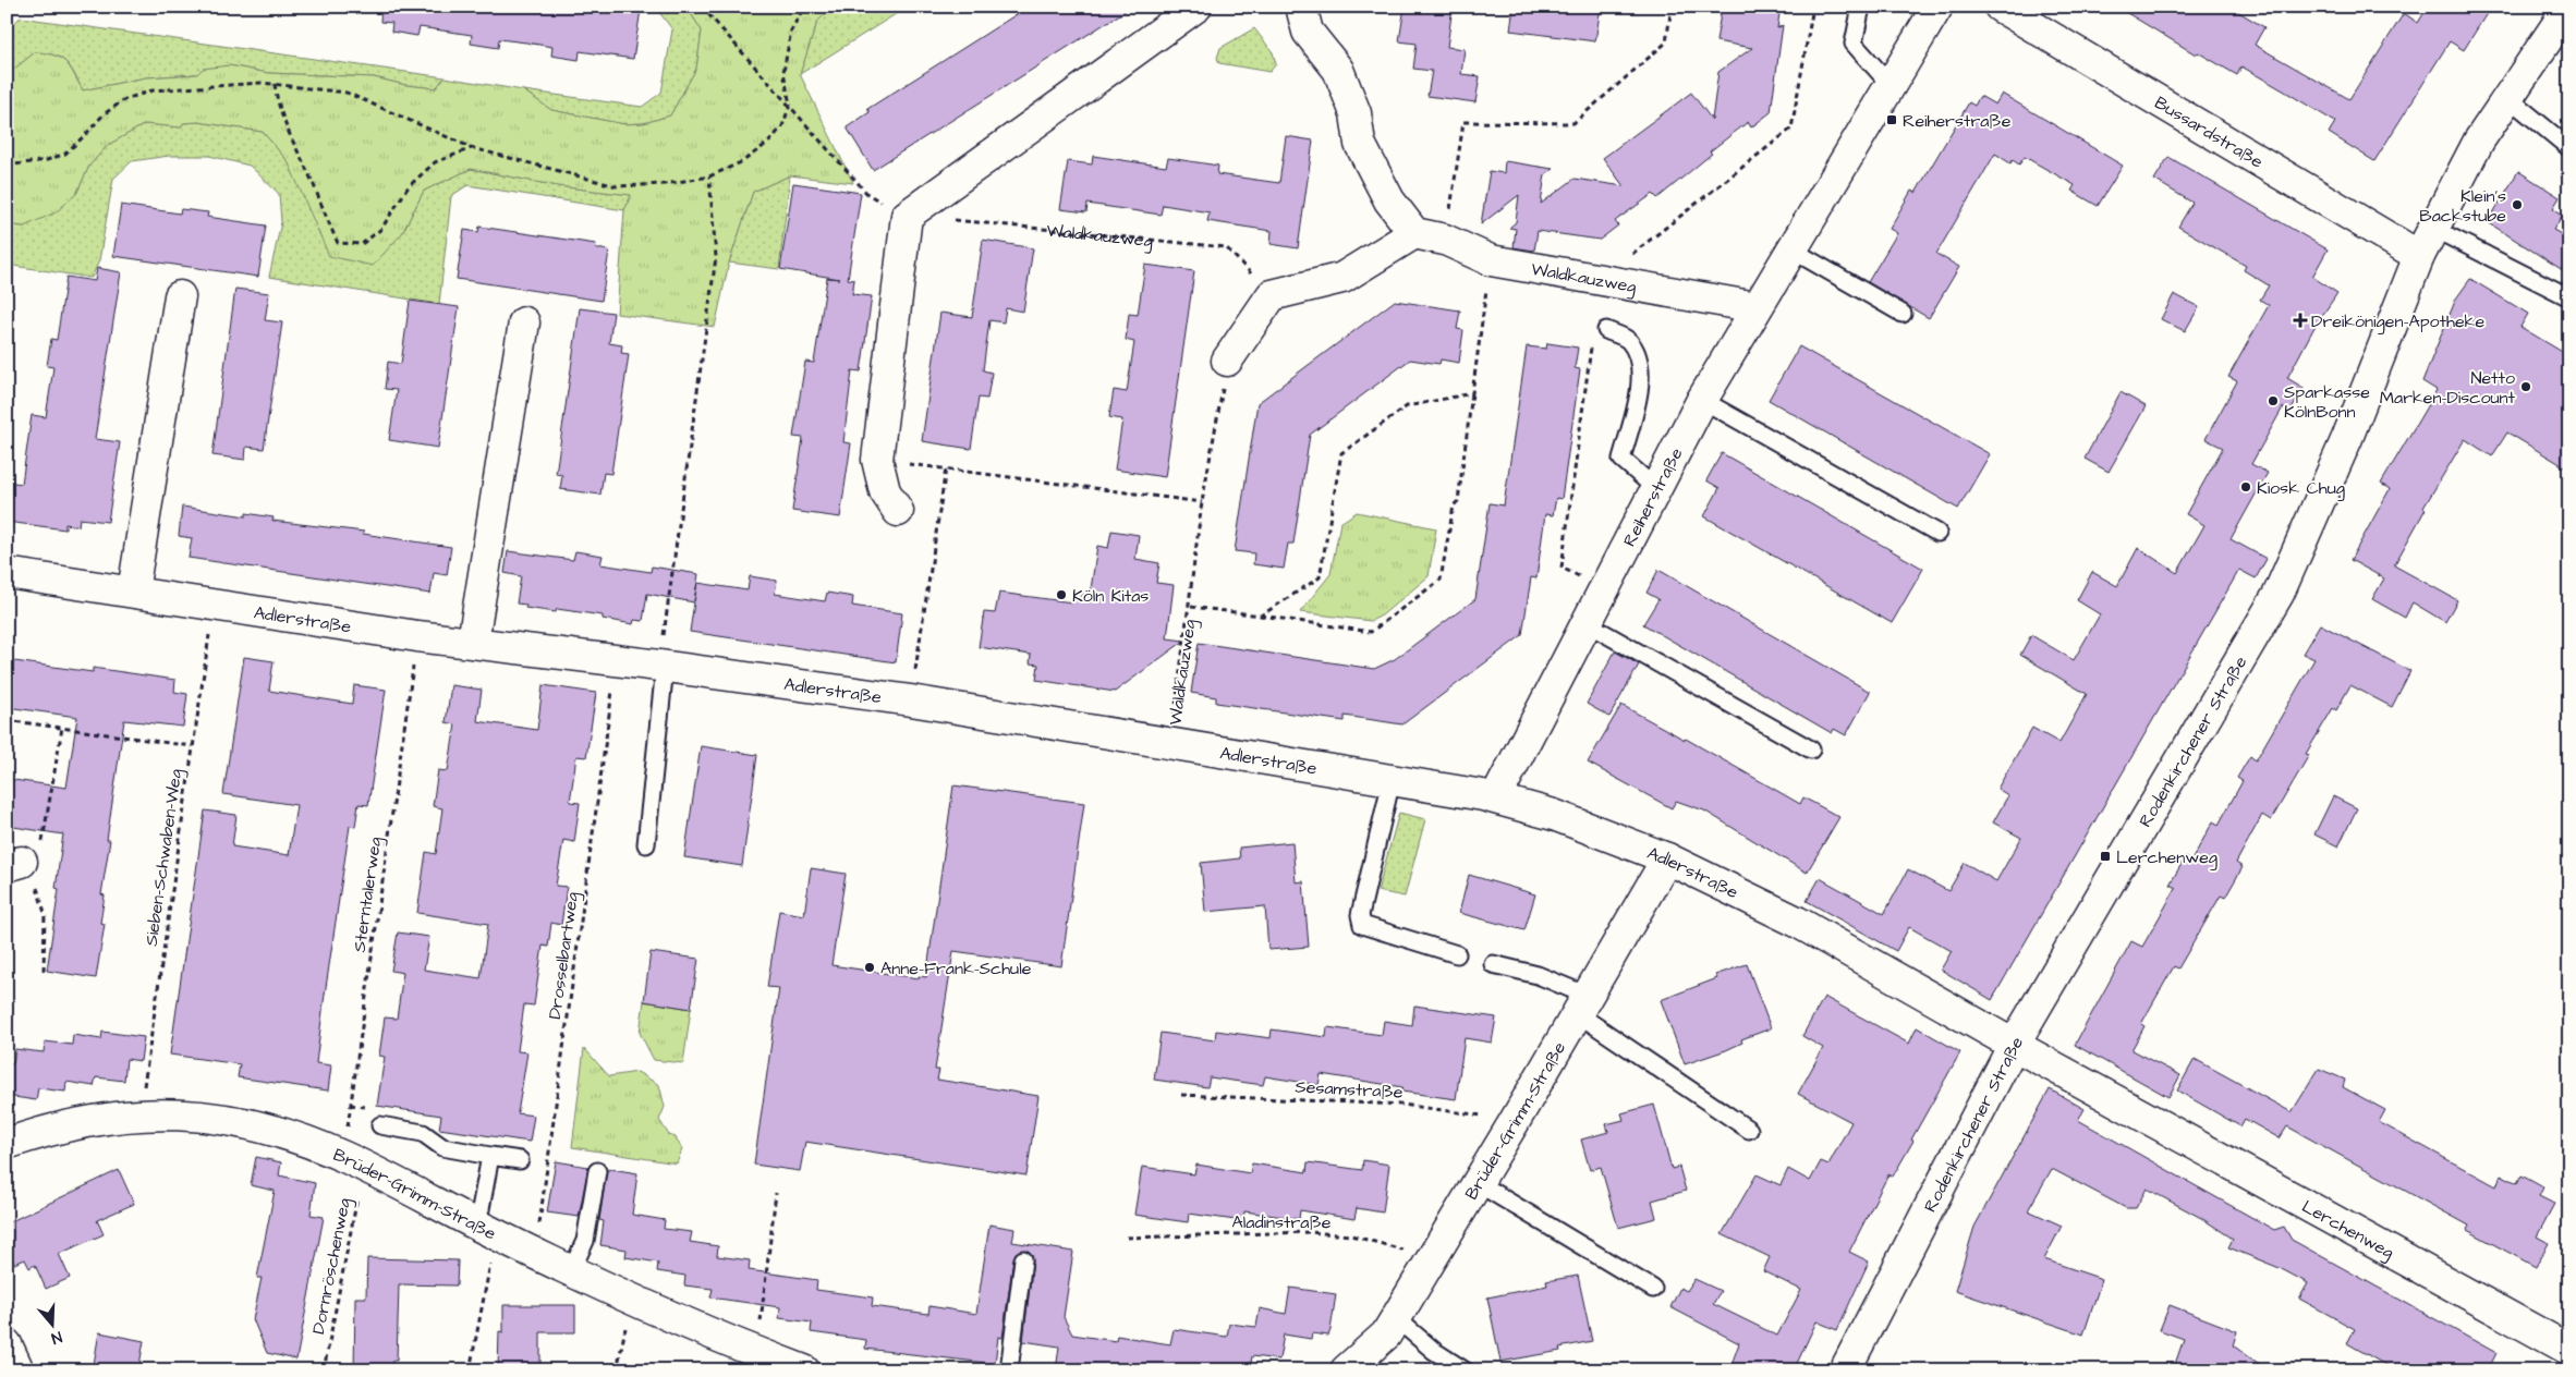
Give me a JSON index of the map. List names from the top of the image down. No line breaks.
{"streets":{"street":["Bussardstraße","Waldkauzweg","Reiherstraße","Adlerstraße","Rodenkirchener Straße","Brüder-Grimm-Straße","Lerchenweg"],"path":["Sieben-Schwaben-Weg","Sterntalerweg","Drosselbartweg","Sesamstraße","Aladinstraße","Dornröschenweg"]},"crossings":[["Bussardstraße","Rodenkirchener Straße"],["Waldkauzweg","Reiherstraße"],["Waldkauzweg","Adlerstraße"],["Reiherstraße","Adlerstraße"],["Adlerstraße","Rodenkirchener Straße"],["Adlerstraße","Sieben-Schwaben-Weg"],["Adlerstraße","Sterntalerweg"],["Adlerstraße","Drosselbartweg"],["Adlerstraße","Brüder-Grimm-Straße"],["Adlerstraße","Lerchenweg"],["Rodenkirchener Straße","Lerchenweg"],["Sieben-Schwaben-Weg","Brüder-Grimm-Straße"],["Sterntalerweg","Brüder-Grimm-Straße"],["Sterntalerweg","Dornröschenweg"],["Drosselbartweg","Brüder-Grimm-Straße"],["Sesamstraße","Brüder-Grimm-Straße"],["Brüder-Grimm-Straße","Aladinstraße"],["Brüder-Grimm-Straße","Dornröschenweg"]],"places":{"transit":["Reiherstraße","Lerchenweg"],"other":["Klein's Backstube","Netto Marken-Discount","Sparkasse KölnBonn","Kiosk Chug","Köln Kitas","Anne-Frank-Schule"],"health":["Dreikönigen-Apotheke"]},"north":"bottom"}
